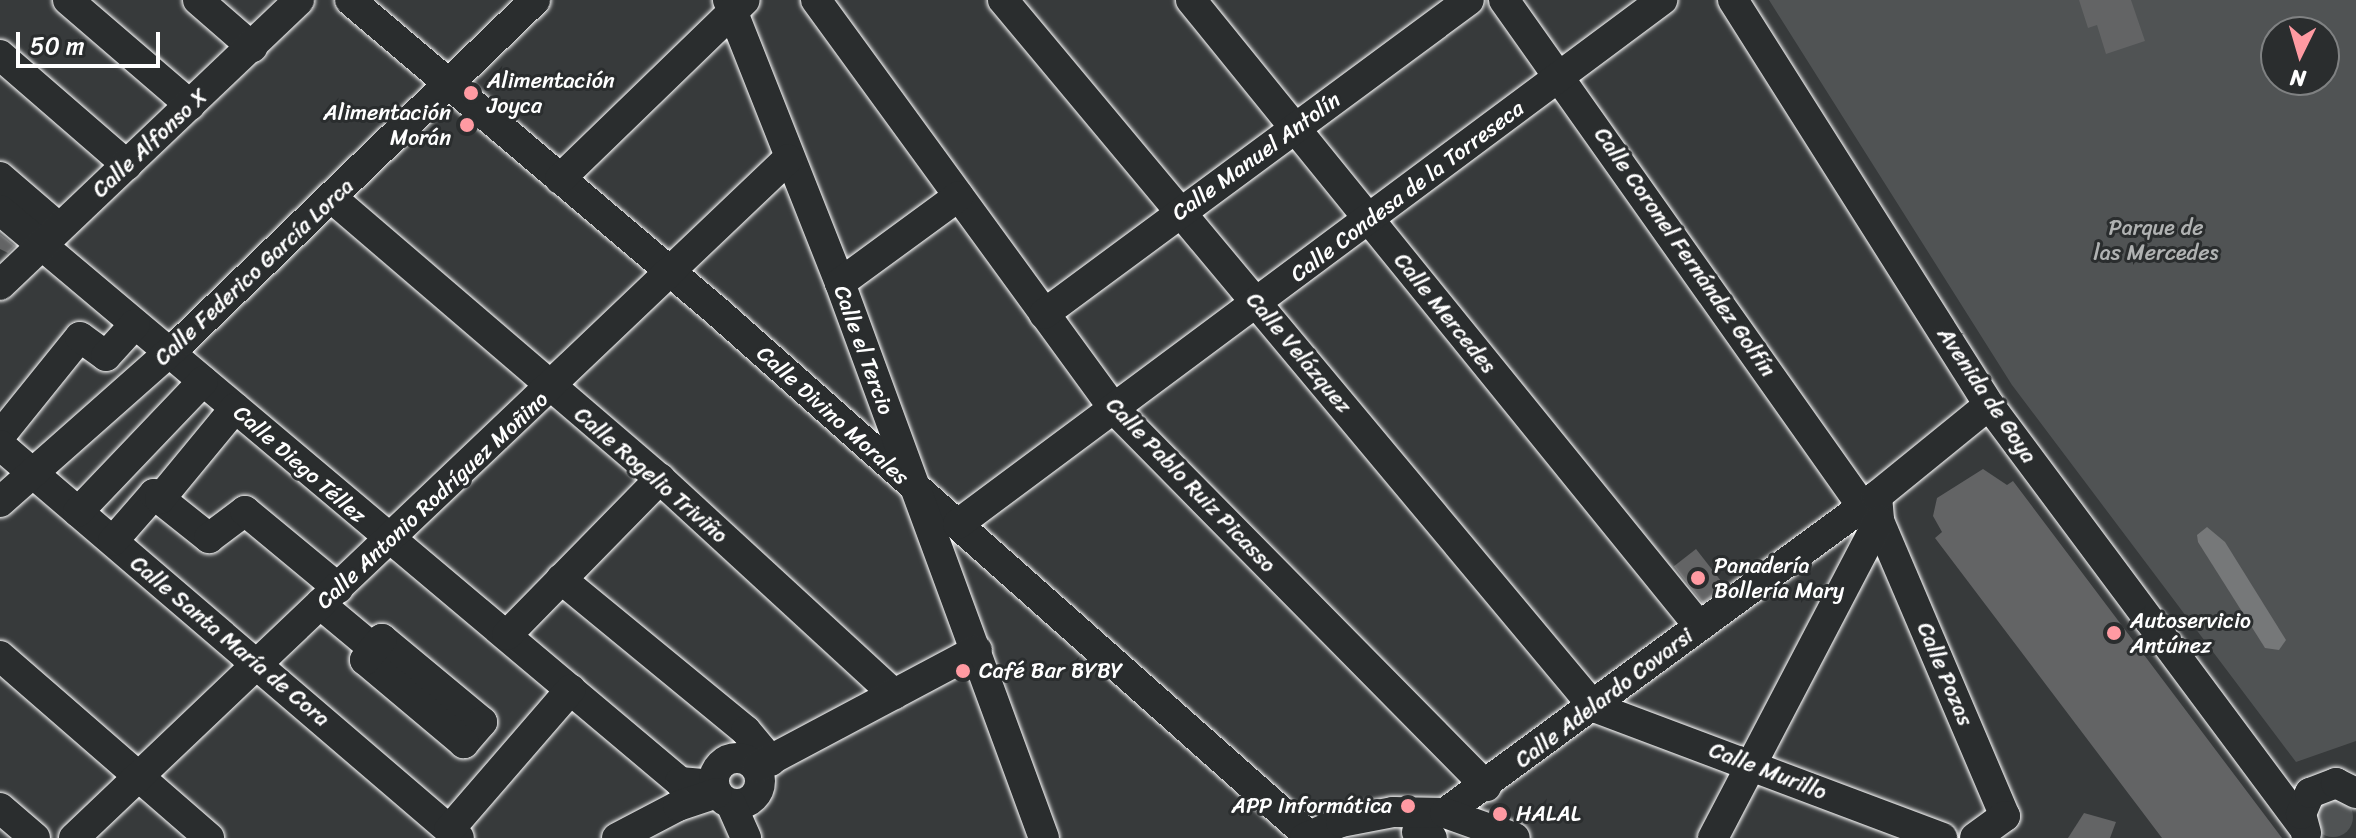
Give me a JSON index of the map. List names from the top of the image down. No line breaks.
{"streets":{"street":["Calle Alfonso X","Calle Manuel Antolín","Calle Condesa de la Torreseca","Calle Coronel Fernández Golfín","Calle Federico García Lorca","Calle Mercedes","Calle el Tercio","Calle Velázquez","Avenida de Goya","Calle Divino Morales","Calle Diego Téllez","Calle Rogelio Triviño","Calle Pablo Ruiz Picasso","Calle Antonio Rodríguez Moñino","Calle Santa María de Cora","Calle Pozas","Calle Adelardo Covarsi","Calle Murillo"]},"crossings":[["Calle Alfonso X","Calle Diego Téllez"],["Calle Manuel Antolín","Calle Mercedes"],["Calle Manuel Antolín","Calle Velázquez"],["Calle Manuel Antolín","Calle Pablo Ruiz Picasso"],["Calle Condesa de la Torreseca","Calle Coronel Fernández Golfín"],["Calle Condesa de la Torreseca","Calle Mercedes"],["Calle Condesa de la Torreseca","Calle Velázquez"],["Calle Condesa de la Torreseca","Calle Divino Morales"],["Calle Condesa de la Torreseca","Calle Pablo Ruiz Picasso"],["Calle Coronel Fernández Golfín","Calle Pozas"],["Calle Coronel Fernández Golfín","Calle Adelardo Covarsi"],["Calle Federico García Lorca","Calle Divino Morales"],["Calle Federico García Lorca","Calle Diego Téllez"],["Calle Federico García Lorca","Calle Rogelio Triviño"],["Calle Federico García Lorca","Calle Santa María de Cora"],["Calle Mercedes","Calle Adelardo Covarsi"],["Calle el Tercio","Calle Divino Morales"],["Calle el Tercio","Calle Antonio Rodríguez Moñino"],["Calle Velázquez","Calle Adelardo Covarsi"],["Calle Velázquez","Calle Murillo"],["Avenida de Goya","Calle Adelardo Covarsi"],["Calle Divino Morales","Calle Antonio Rodríguez Moñino"],["Calle Diego Téllez","Calle Antonio Rodríguez Moñino"],["Calle Rogelio Triviño","Calle Antonio Rodríguez Moñino"],["Calle Pablo Ruiz Picasso","Calle Adelardo Covarsi"],["Calle Antonio Rodríguez Moñino","Calle Santa María de Cora"],["Calle Pozas","Calle Adelardo Covarsi"],["Calle Adelardo Covarsi","Calle Murillo"]],"parks":["Parque de las Mercedes"],"places":["Alimentación Joyca","Alimentación Morán","Panadería Bollería Mary","Autoservicio Antúnez","Café Bar BYBY","APP Informática","HALAL"],"scale_bar":"50 m","north":"bottom"}
